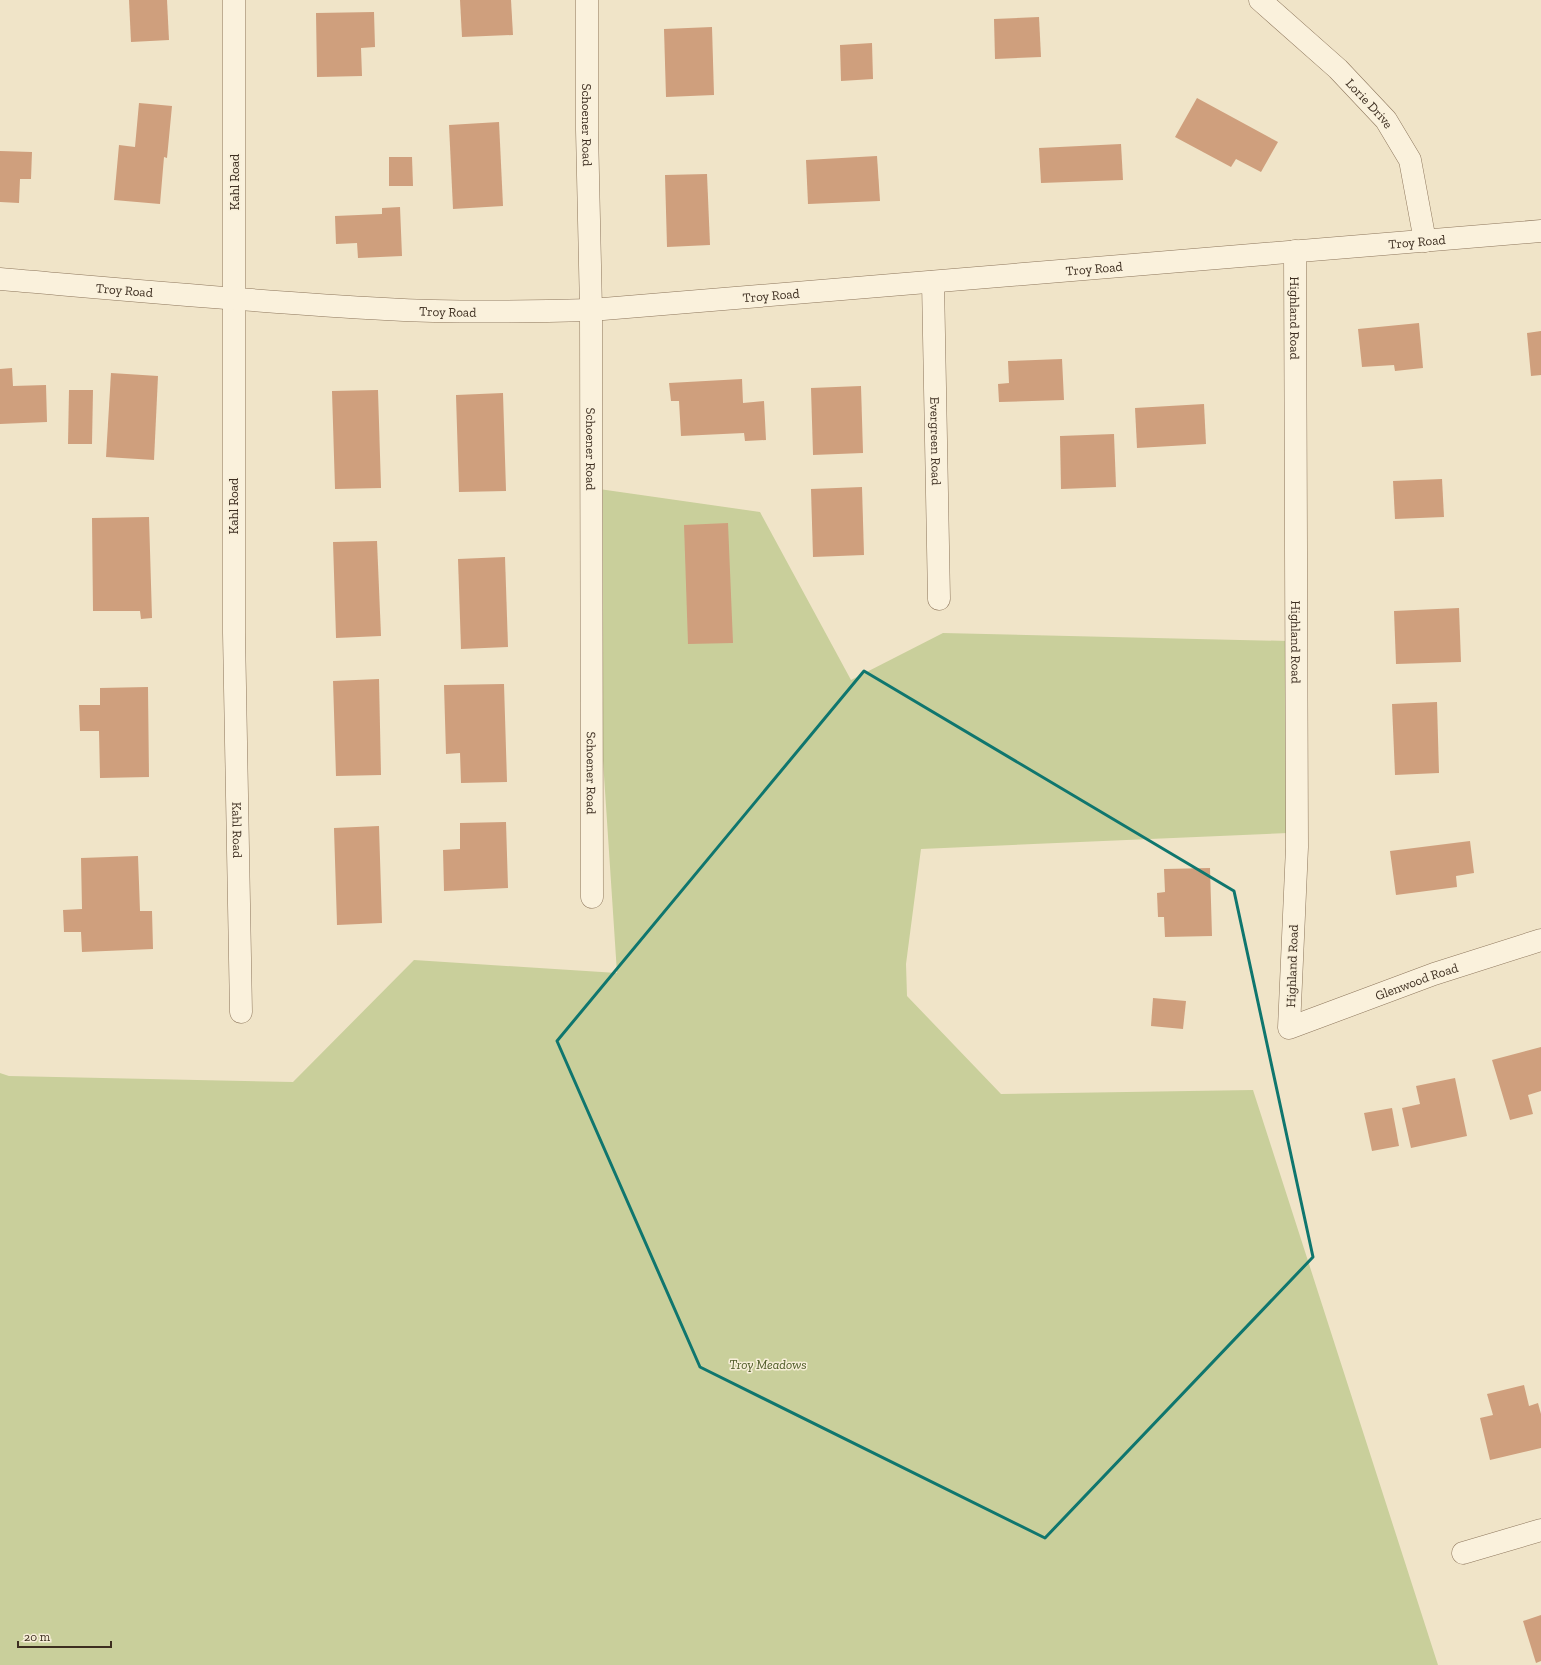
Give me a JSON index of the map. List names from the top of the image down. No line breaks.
{"streets":{"street":["Lorie Drive","Schoener Road","Kahl Road","Troy Road","Highland Road","Evergreen Road","Glenwood Road"]},"crossings":[["Lorie Drive","Troy Road"],["Schoener Road","Troy Road"],["Kahl Road","Troy Road"],["Troy Road","Highland Road"],["Troy Road","Evergreen Road"],["Highland Road","Glenwood Road"]],"parks":["Troy Meadows"],"scale_bar":"20 m"}
